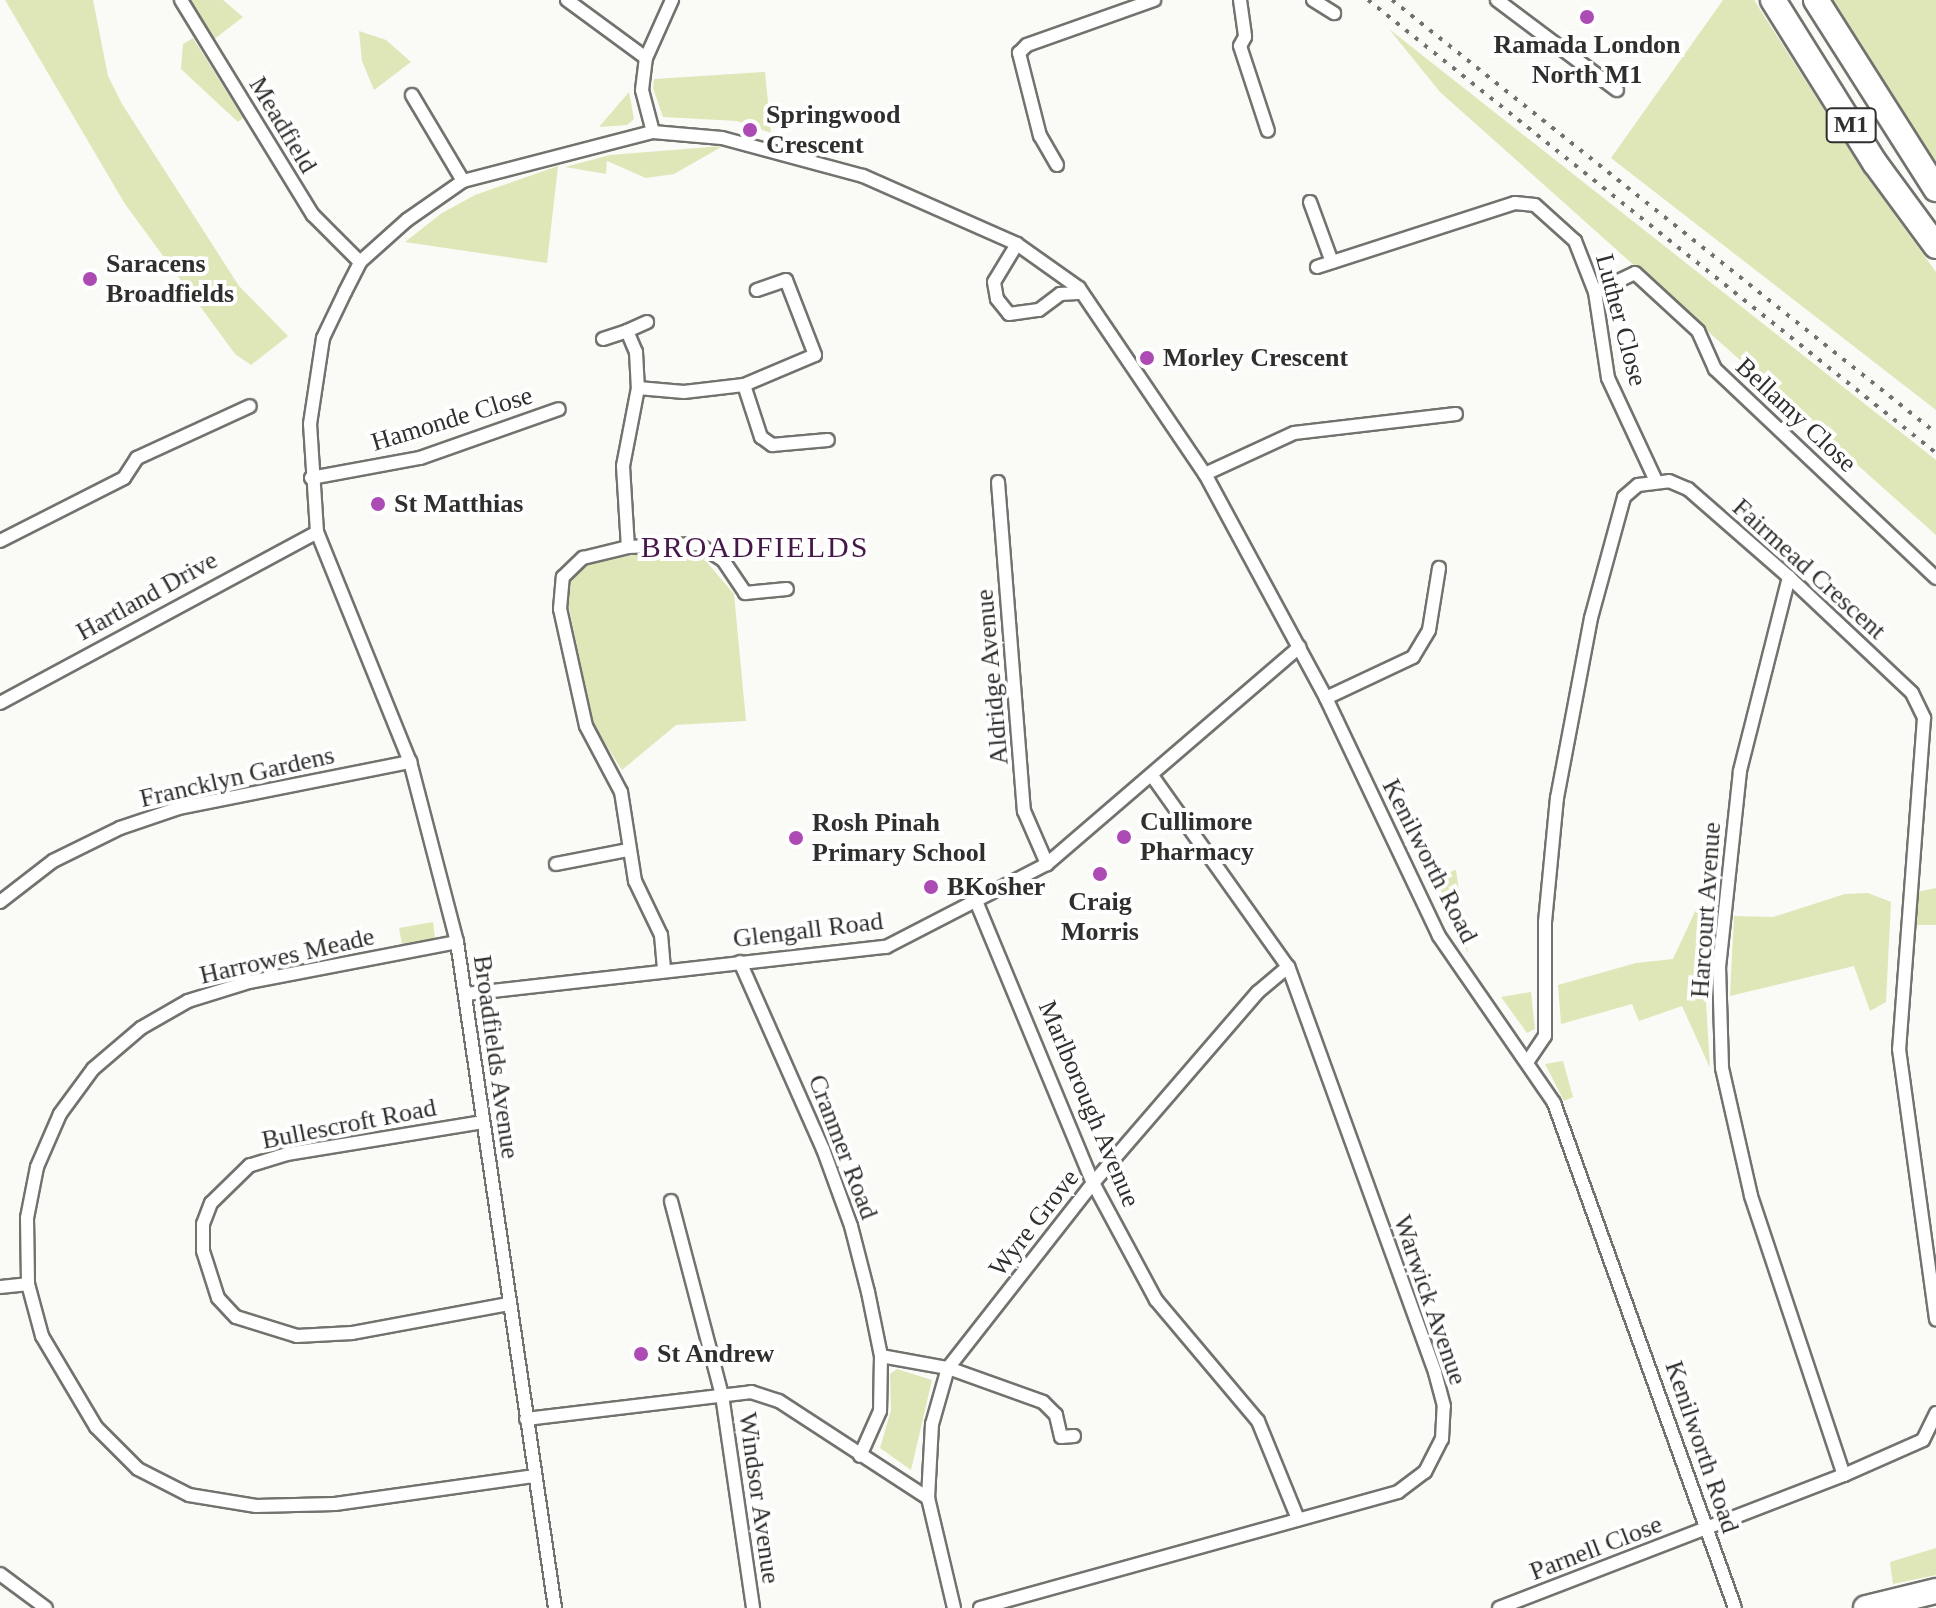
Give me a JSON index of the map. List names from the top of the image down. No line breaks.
{"streets":{"highway":["M1"],"street":["Meadfield","Luther Close","Bellamy Close","Hamonde Close","Fairmead Crescent","Hartland Drive","Aldridge Avenue","Francklyn Gardens","Kenilworth Road","Harcourt Avenue","Glengall Road","Harrowes Meade","Broadfields Avenue","Marlborough Avenue","Bullescroft Road","Cranmer Road","Wyre Grove","Warwick Avenue","Windsor Avenue","Parnell Close"]},"crossings":[["Meadfield","Broadfields Avenue"],["Luther Close","Bellamy Close"],["Luther Close","Fairmead Crescent"],["Hamonde Close","Broadfields Avenue"],["Fairmead Crescent","Harcourt Avenue"],["Hartland Drive","Broadfields Avenue"],["Aldridge Avenue","Glengall Road"],["Francklyn Gardens","Broadfields Avenue"],["Kenilworth Road","Glengall Road"],["Kenilworth Road","Parnell Close"],["Glengall Road","Broadfields Avenue"],["Glengall Road","Marlborough Avenue"],["Glengall Road","Cranmer Road"],["Glengall Road","Warwick Avenue"],["Harrowes Meade","Broadfields Avenue"],["Broadfields Avenue","Bullescroft Road"],["Marlborough Avenue","Wyre Grove"],["Marlborough Avenue","Warwick Avenue"],["Wyre Grove","Warwick Avenue"]],"districts":["BROADFIELDS"],"places":["Ramada London North M1","Springwood Crescent","Saracens Broadfields","Morley Crescent","St Matthias","Cullimore Pharmacy","Rosh Pinah Primary School","Craig Morris","BKosher","St Andrew"]}
